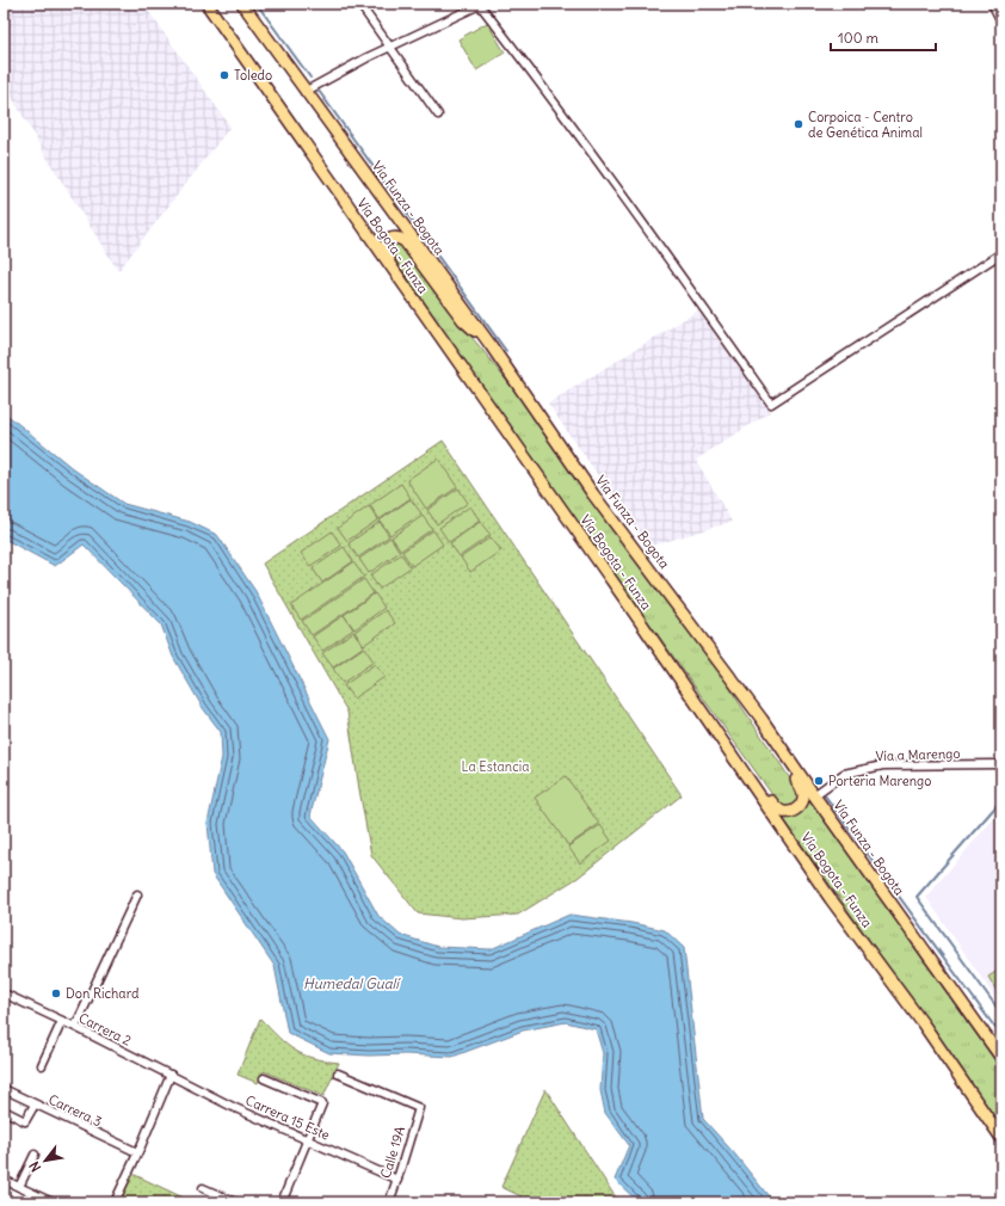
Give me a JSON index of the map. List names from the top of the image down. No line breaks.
{"streets":{"main road":["Vía Funza - Bogota","Vía Bogota - Funza"],"street":["Vía a Marengo","Carrera 2","Carrera 3","Carrera 15 Este","Calle 19A"]},"crossings":[["Vía Funza - Bogota","Vía a Marengo"],["Carrera 2","Carrera 15 Este"],["Carrera 15 Este","Calle 19A"]],"water":["Humedal Gualí"],"parks":["La Estancia"],"places":["Toledo","Corpoica - Centro de Genética Animal","Porteria Marengo","Don Richard"],"scale_bar":"100 m","north":"bottom left"}
